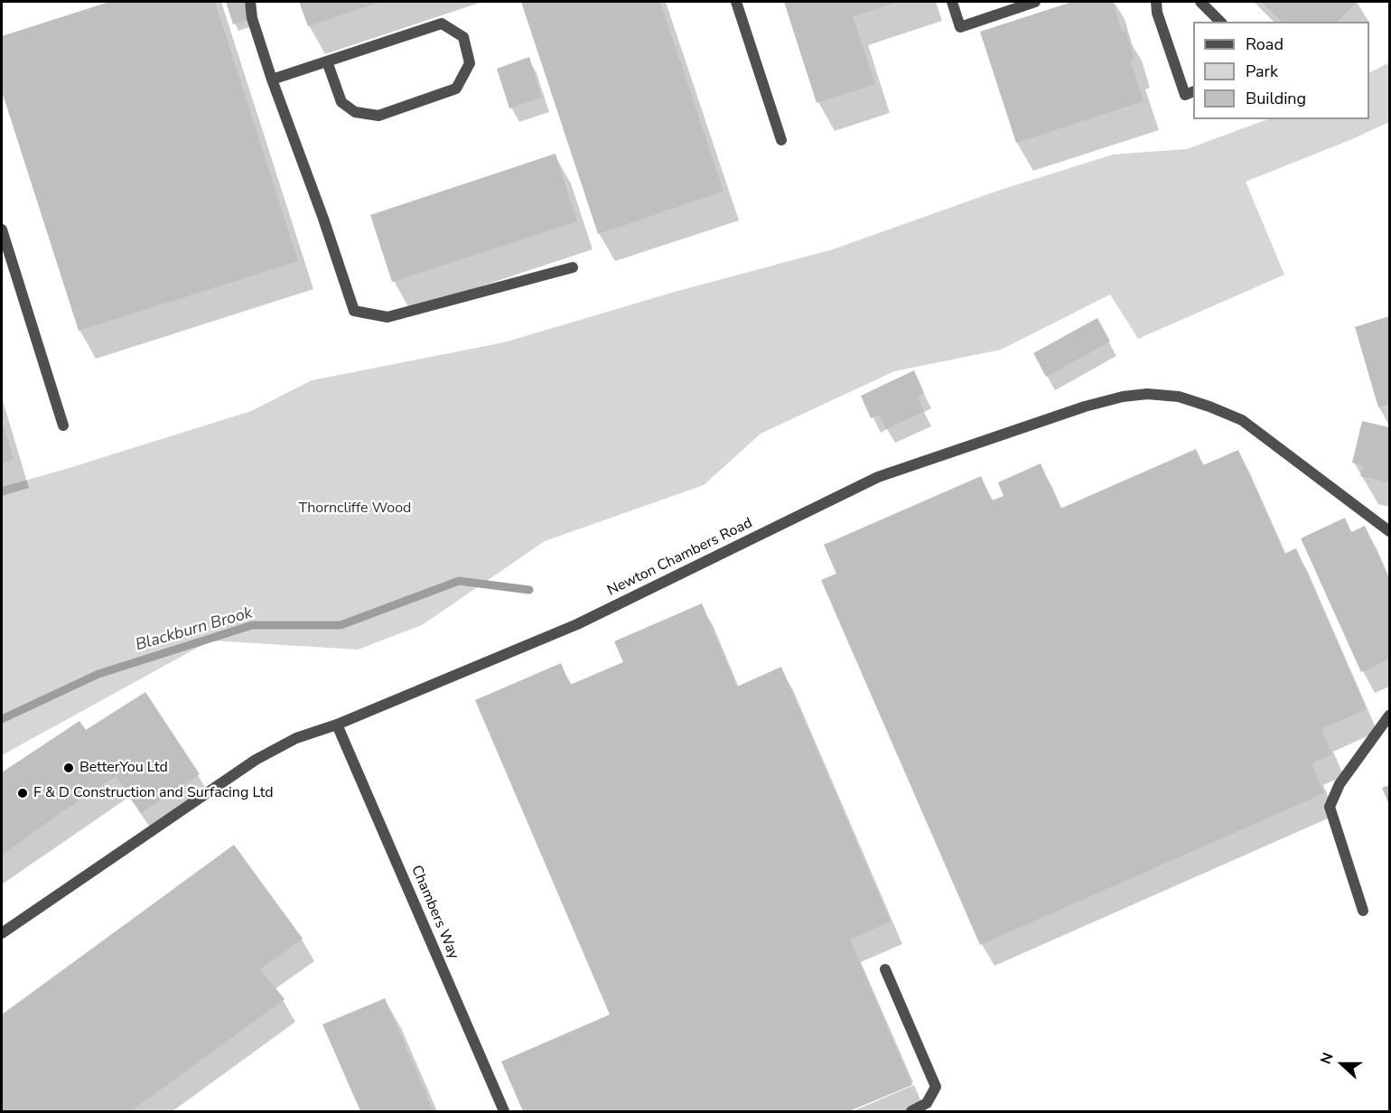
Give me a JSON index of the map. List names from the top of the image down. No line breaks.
{"streets":{"street":["Newton Chambers Road","Chambers Way"]},"crossings":[["Newton Chambers Road","Chambers Way"]],"water":["Blackburn Brook"],"parks":["Thorncliffe Wood"],"places":["BetterYou Ltd","F & D Construction and Surfacing Ltd"],"legend":["Road","Park","Building"],"north":"left"}
